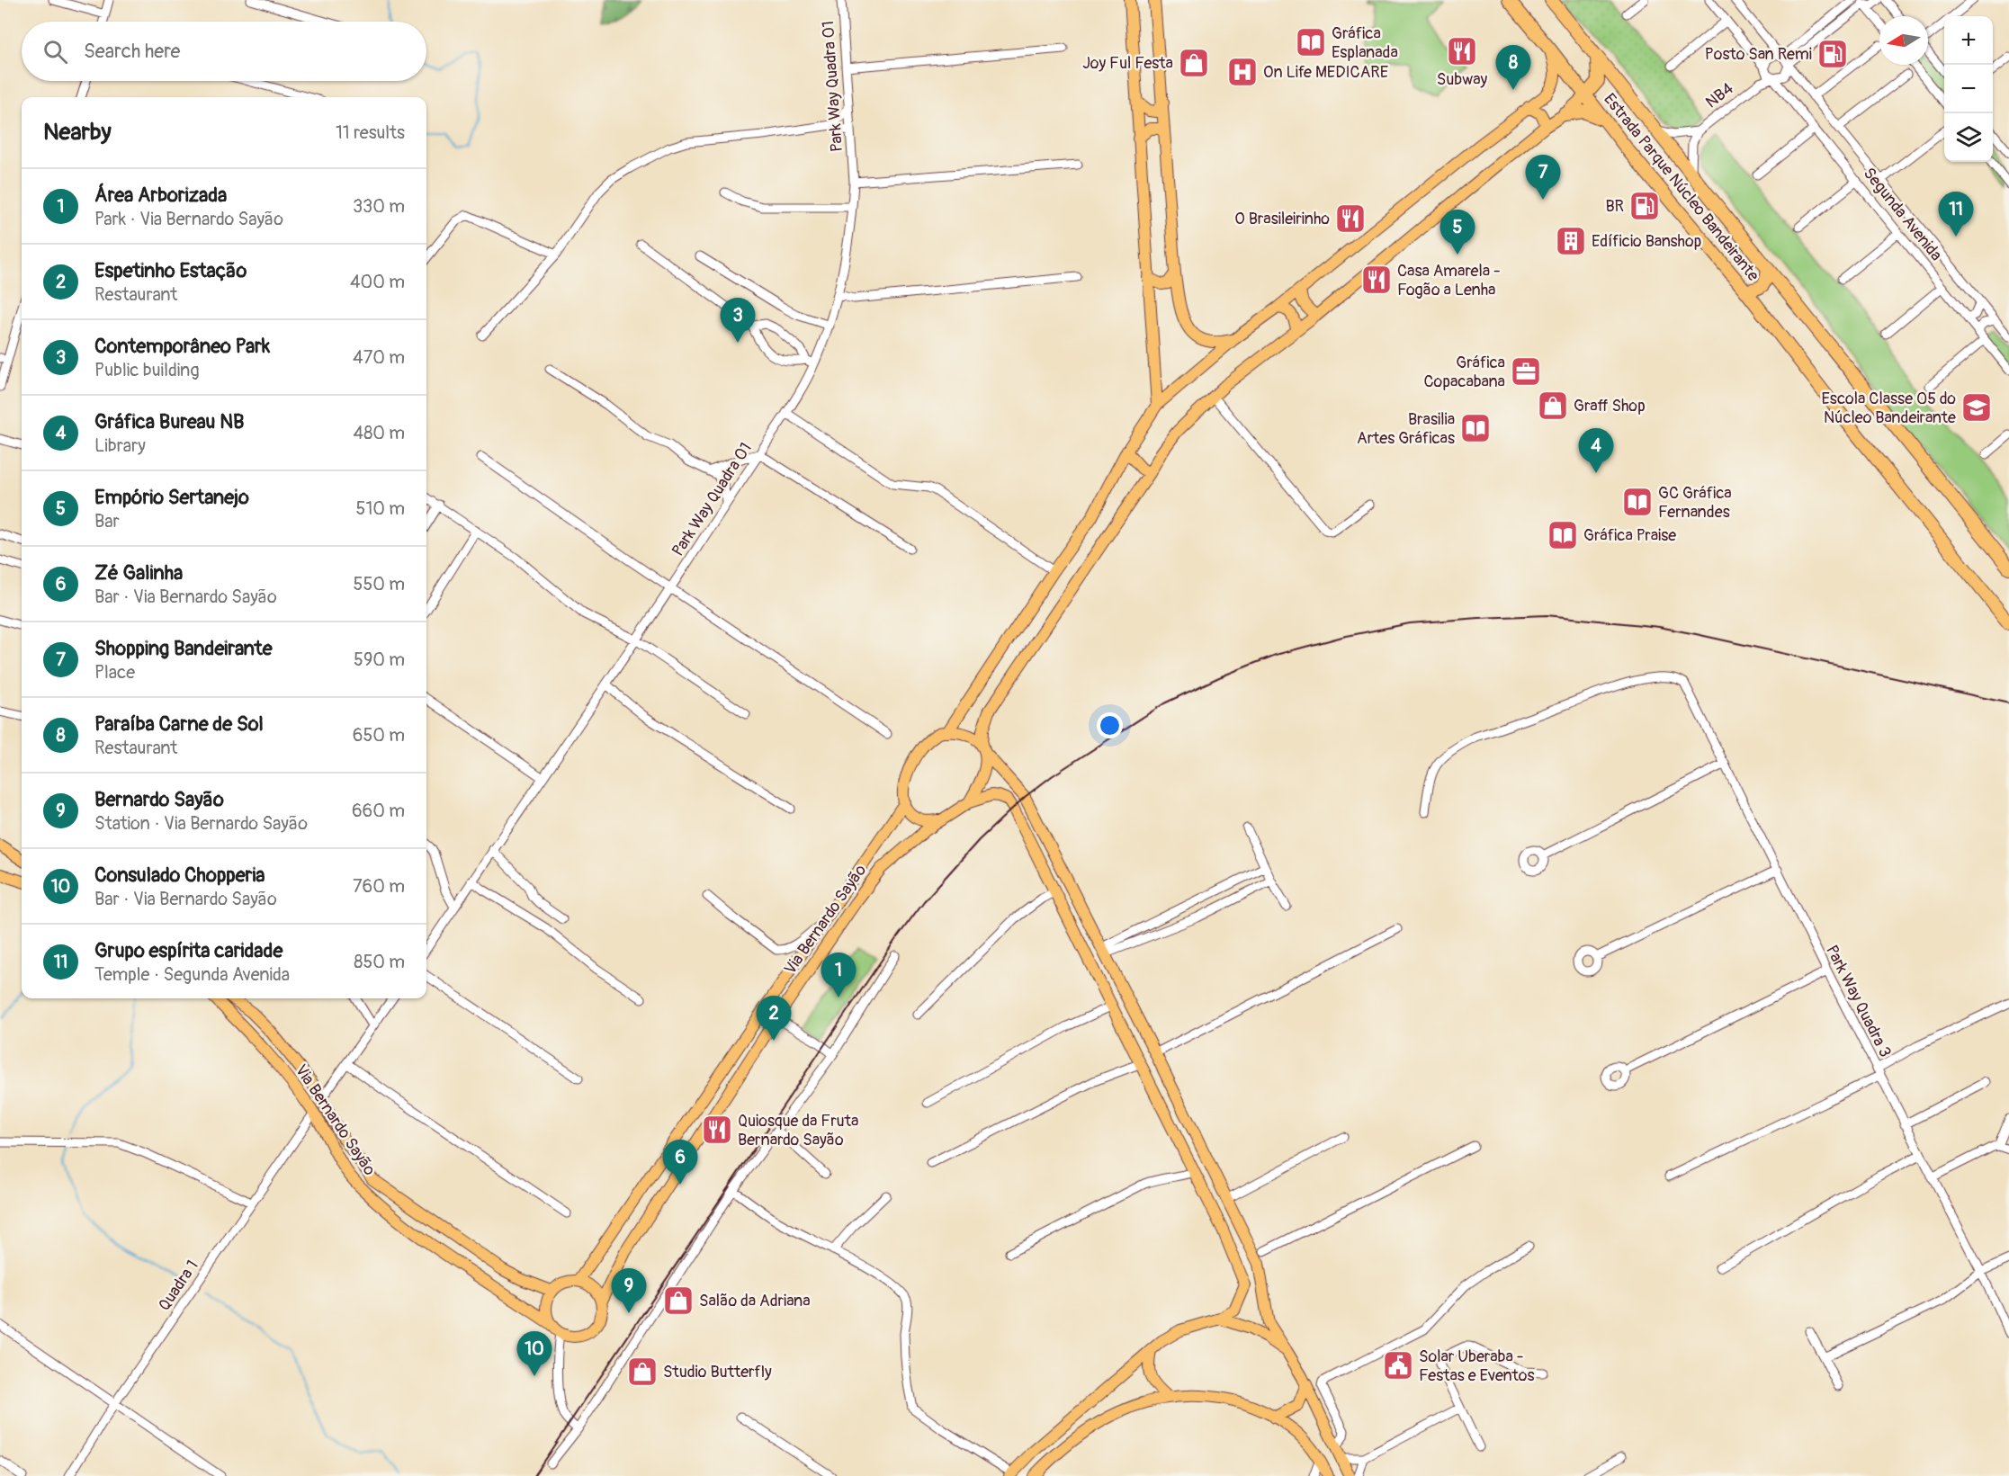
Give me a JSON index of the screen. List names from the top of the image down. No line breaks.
{"streets":{"highway":["Estrada Parque Núcleo Bandeirante"],"main road":["Via Bernardo Sayão"],"street":["Park Way Quadra 01","NB4","Segunda Avenida","Park Way Quadra 3","Quadra 1"]},"crossings":[["NB4","Segunda Avenida"],["Via Bernardo Sayão","Quadra 1"]],"places":{"library":["Gráfica Esplanada","Brasilia Artes Gráficas","GC Gráfica Fernandes","Gráfica Praise"],"restaurant":["Subway","O Brasileirinho","Casa Amarela - Fogão a Lenha","Quiosque da Fruta Bernardo Sayão"],"fuel station":["Posto San Remi","BR"],"shop":["Joy Ful Festa","Graff Shop","Salão da Adriana","Studio Butterfly"],"hospital":["On Life MEDICARE"],"building":["Edíficio Banshop"],"office":["Gráfica Copacabana"],"school or university":["Escola Classe 05 do Núcleo Bandeirante"],"public building":["Solar Uberaba - Festas e Eventos"]},"north":"left","page":{"map_buttons":["+","−"],"search":"Search here","pins":["8","7","11","5","3","4","1","2","6","9","10"],"heading":["Nearby","11 results"],"list":[{"mark":"1","name":"Área Arborizada","note":"Park · Via Bernardo Sayão","value":"330 m"},{"mark":"2","name":"Espetinho Estação","note":"Restaurant","value":"400 m"},{"mark":"3","name":"Contemporâneo Park","note":"Public building","value":"470 m"},{"mark":"4","name":"Gráfica Bureau NB","note":"Library","value":"480 m"},{"mark":"5","name":"Empório Sertanejo","note":"Bar","value":"510 m"},{"mark":"6","name":"Zé Galinha","note":"Bar · Via Bernardo Sayão","value":"550 m"},{"mark":"7","name":"Shopping Bandeirante","note":"Place","value":"590 m"},{"mark":"8","name":"Paraíba Carne de Sol","note":"Restaurant","value":"650 m"},{"mark":"9","name":"Bernardo Sayão","note":"Station · Via Bernardo Sayão","value":"660 m"},{"mark":"10","name":"Consulado Chopperia","note":"Bar · Via Bernardo Sayão","value":"760 m"},{"mark":"11","name":"Grupo espírita caridade","note":"Temple · Segunda Avenida","value":"850 m"}]}}
